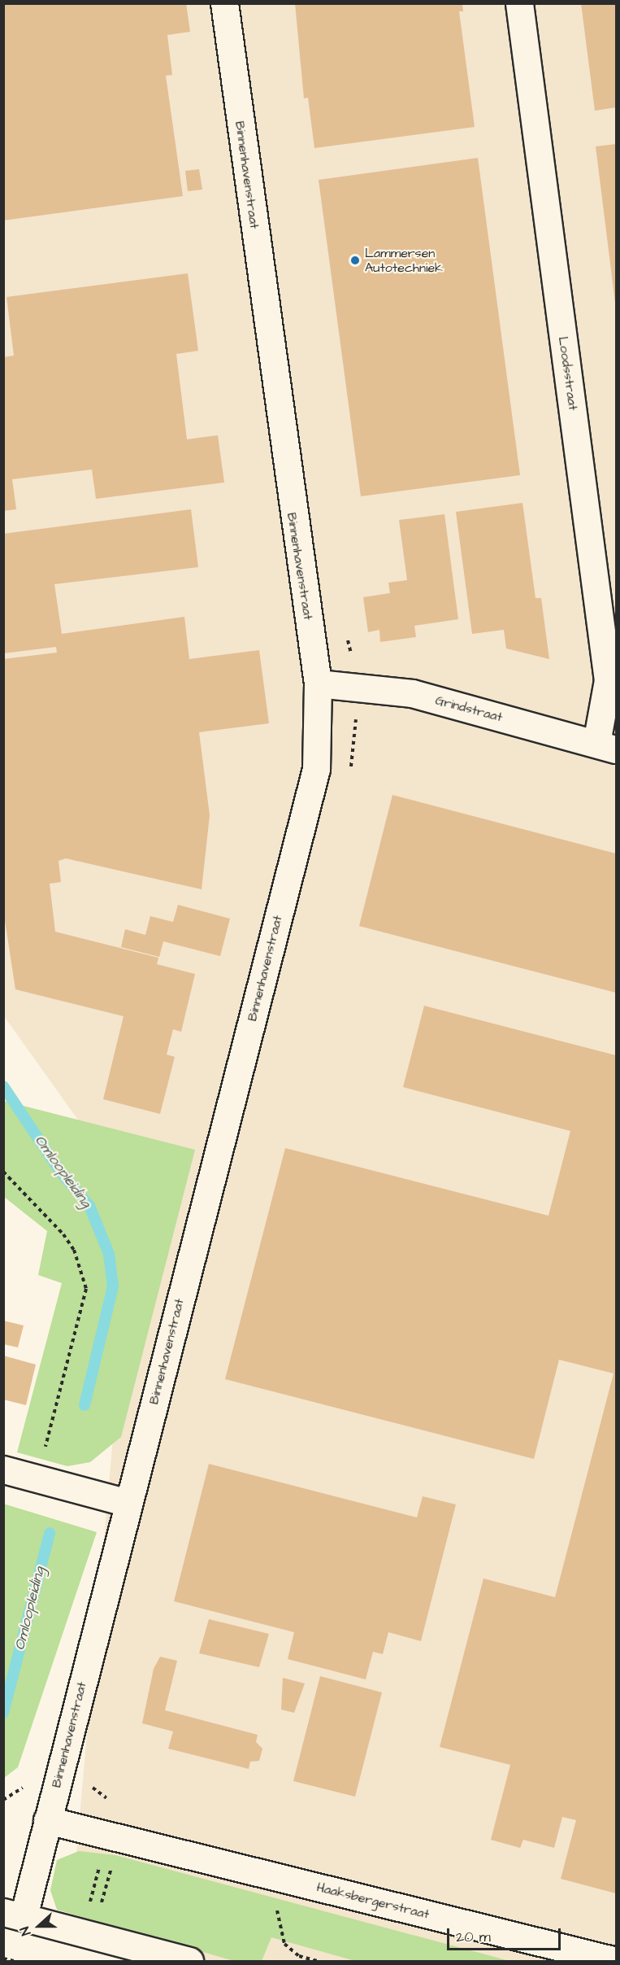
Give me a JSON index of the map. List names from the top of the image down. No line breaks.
{"streets":{"street":["Binnenhavenstraat","Loodsstraat","Grindstraat","Haaksbergerstraat"]},"crossings":[["Binnenhavenstraat","Grindstraat"],["Binnenhavenstraat","Haaksbergerstraat"],["Loodsstraat","Grindstraat"]],"water":["Omloopleiding"],"places":["Lammersen Autotechniek"],"scale_bar":"20 m","north":"left"}
